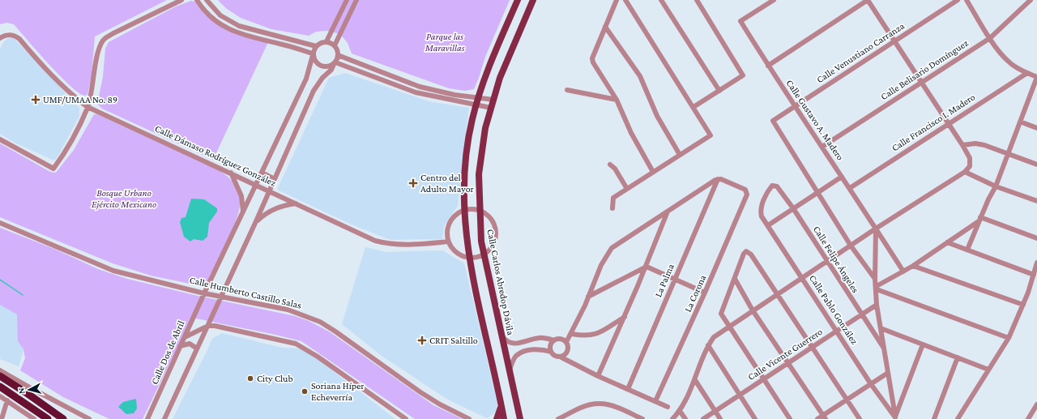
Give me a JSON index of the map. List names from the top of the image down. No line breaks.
{"streets":{"main road":["Calle Carlos Abredop Dávila"],"street":["Calle Venustiano Carranza","Calle Belisario Domínguez","Calle Gustavo A. Madero","Calle Francisco I. Madero","Calle Dámaso Rodríguez González","Calle Felipe Ángeles","La Palma","Calle Humberto Castillo Salas","La Corona","Calle Pablo González","Calle Dos de Abril","Calle Vicente Guerrero"]},"crossings":[["Calle Venustiano Carranza","Calle Gustavo A. Madero"],["Calle Belisario Domínguez","Calle Gustavo A. Madero"],["Calle Gustavo A. Madero","Calle Francisco I. Madero"],["Calle Dámaso Rodríguez González","Calle Dos de Abril"],["Calle Felipe Ángeles","Calle Pablo González"],["Calle Felipe Ángeles","Calle Vicente Guerrero"],["La Palma","La Corona"],["Calle Humberto Castillo Salas","Calle Dos de Abril"],["Calle Pablo González","Calle Vicente Guerrero"]],"parks":["Parque las Maravillas","Bosque Urbano Ejército Mexicano"],"places":{"health":["UMF/UMAA No. 89","Centro del Adulto Mayor","CRIT Saltillo"],"other":["City Club","Soriana Híper Echeverría"]},"north":"left"}
